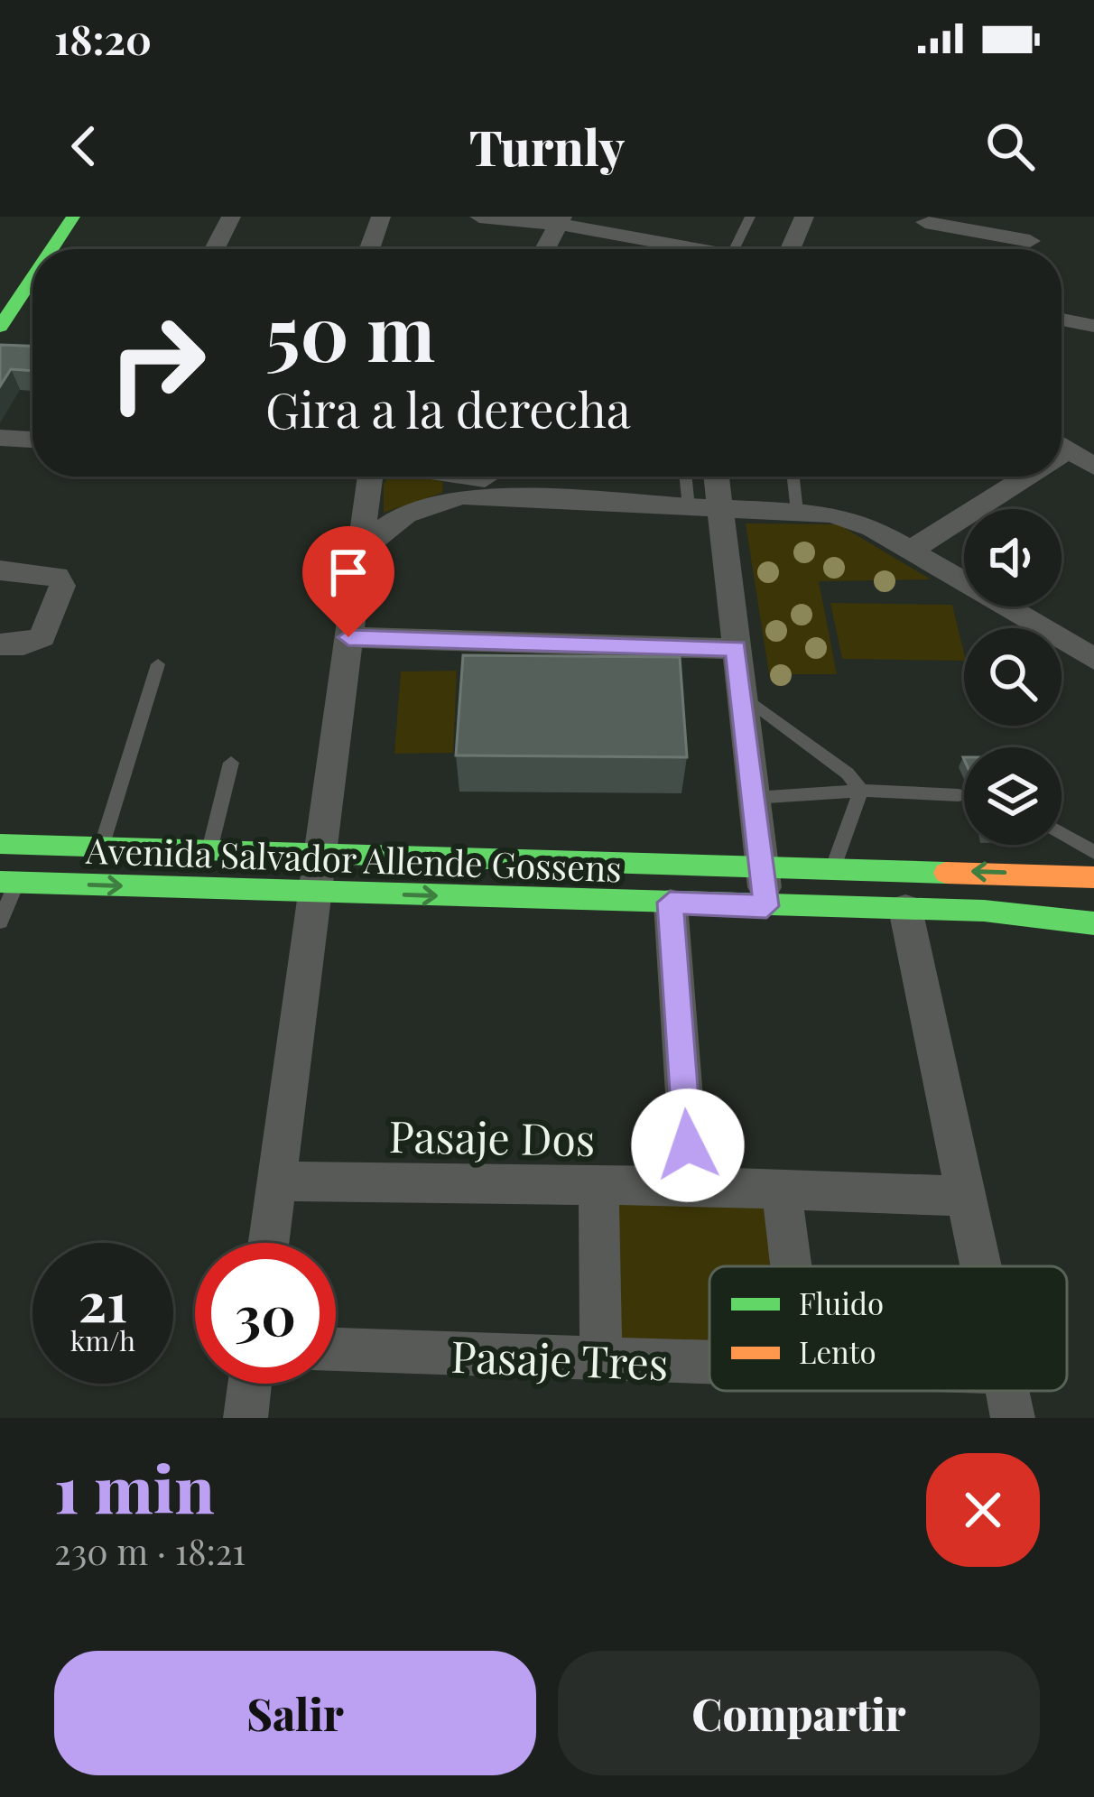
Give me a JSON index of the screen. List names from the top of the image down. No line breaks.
{"streets":{"main road":["Avenida Salvador Allende Gossens"],"street":["Pasaje Dos","Pasaje Tres"]},"legend":["Fluido","Lento"],"page":{"status":"18:20","header":"Turnly","turn":["50 m","Gira a la derecha"],"speed":"21 km/h","limit":"30","heading":["1 min","230 m · 18:21"],"buttons":["Salir","Compartir"]}}
